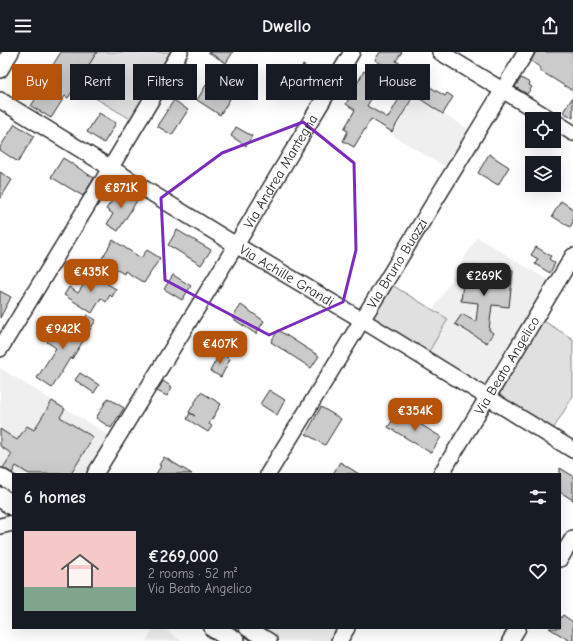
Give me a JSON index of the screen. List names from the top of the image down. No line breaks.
{"streets":{"street":["Via Andrea Mantegna","Via Bruno Buozzi","Via Achille Grandi","Via Beato Angelico"]},"crossings":[["Via Andrea Mantegna","Via Achille Grandi"],["Via Bruno Buozzi","Via Achille Grandi"],["Via Achille Grandi","Via Beato Angelico"]],"page":{"header":"Dwello","chip":["Buy","Rent","Filters","New","Apartment","House"],"price":["€871K","€435K","€269K","€942K","€407K","€354K"],"heading":"6 homes","list":[{"name":"€269,000","note":"2 rooms · 52 m² · Via Beato Angelico"}]}}
